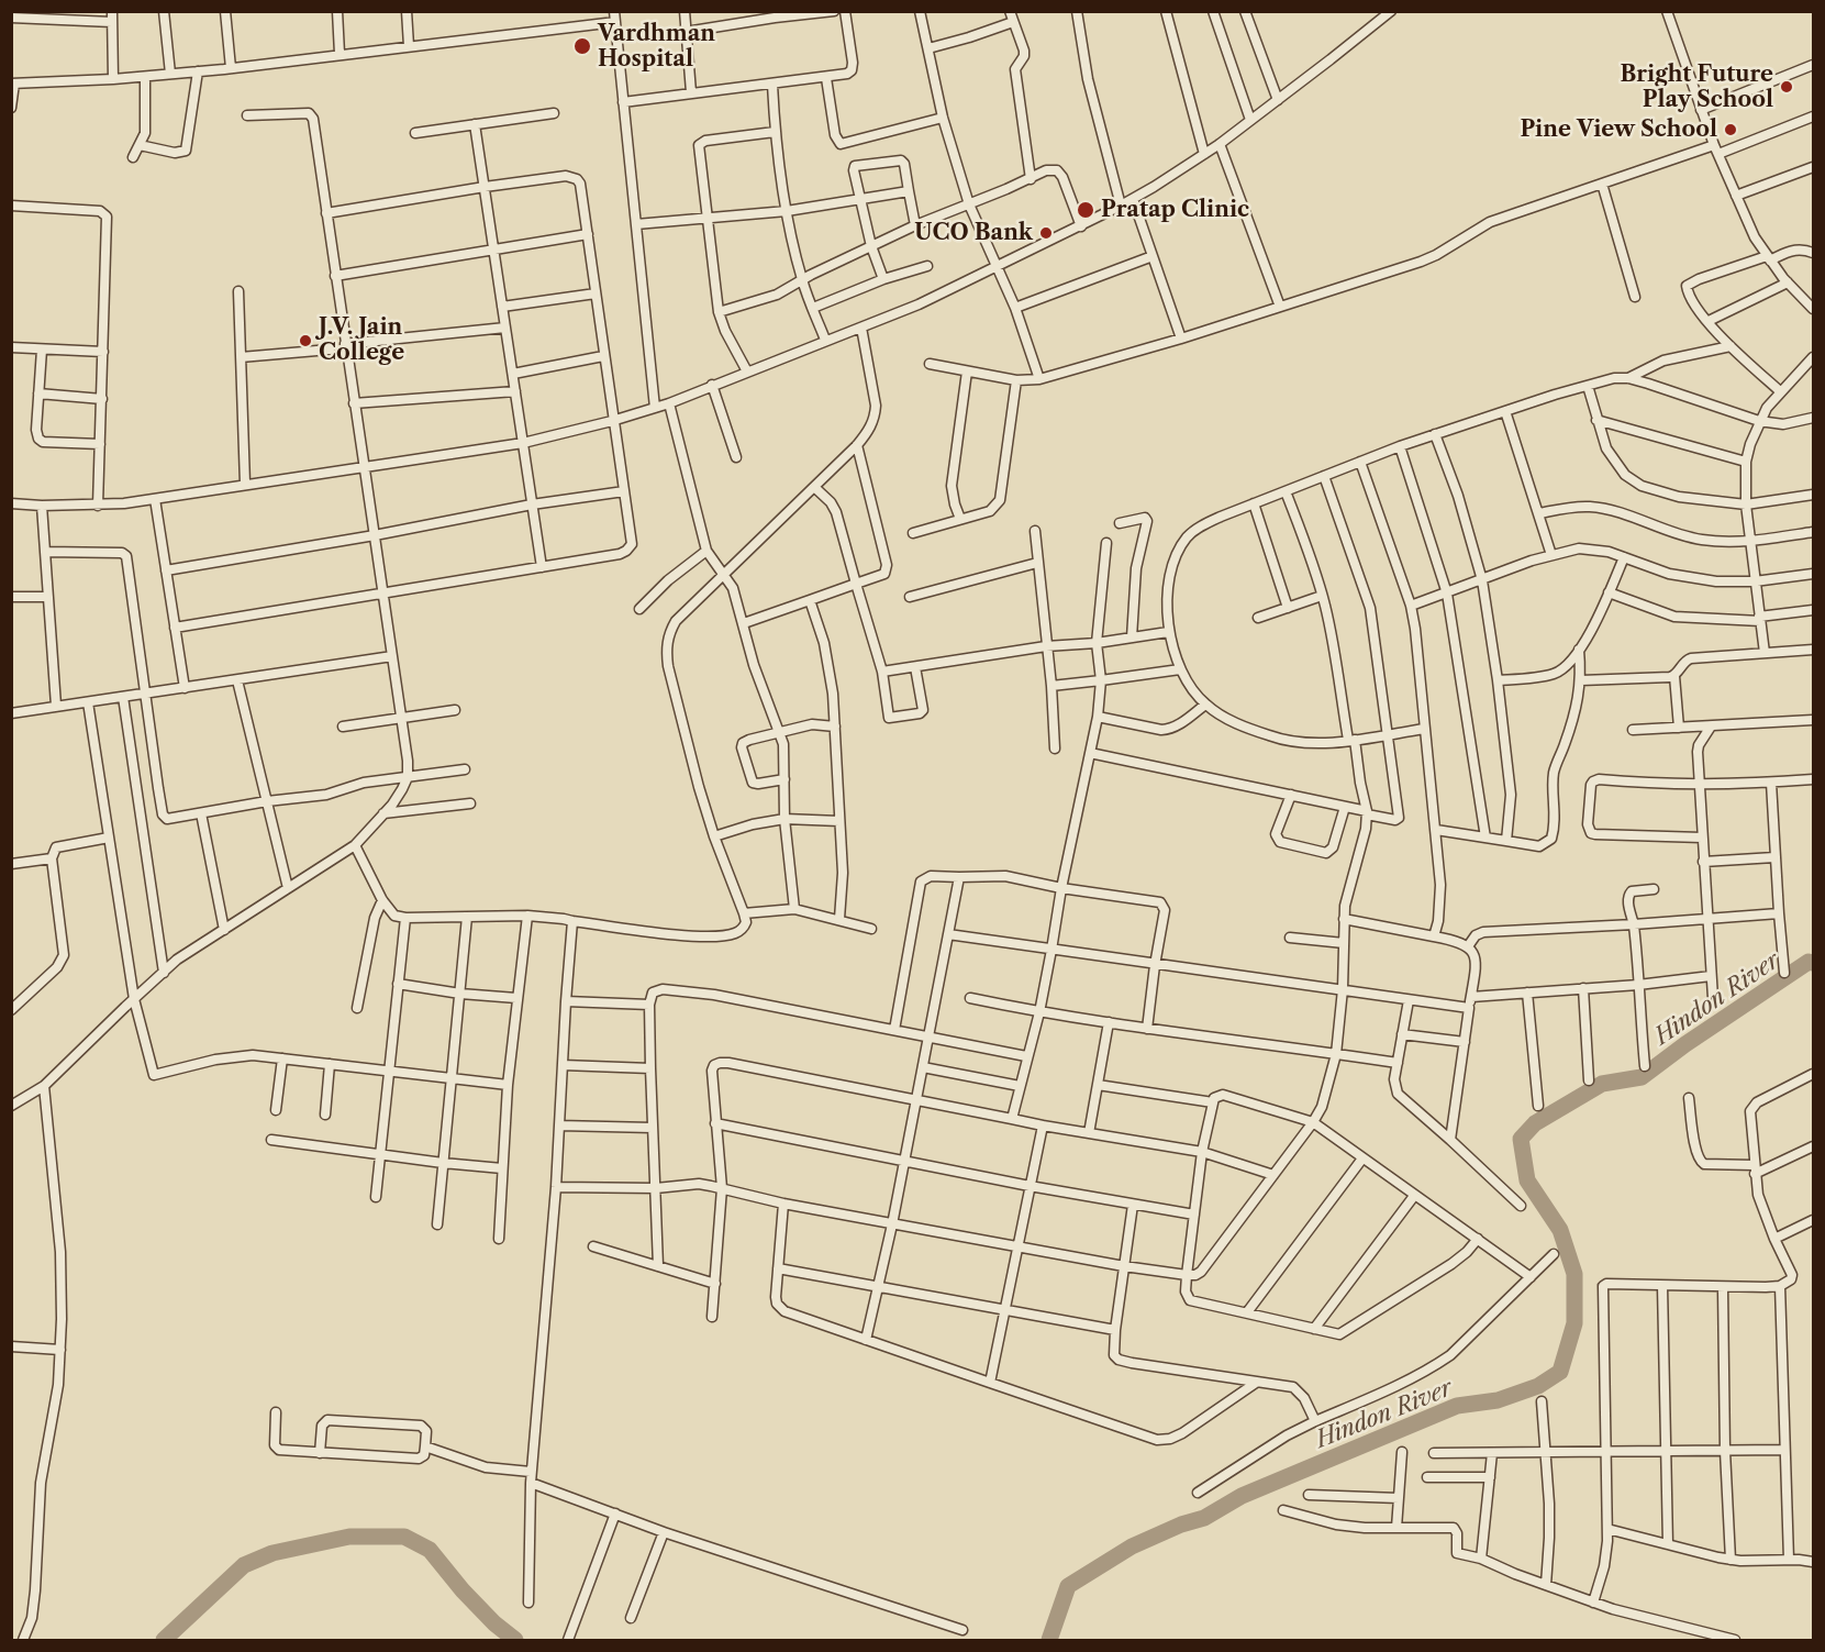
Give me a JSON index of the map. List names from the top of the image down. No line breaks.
{"water":["Hindon River"],"places":["Vardhman Hospital","Bright Future Play School","Pine View School","Pratap Clinic","UCO Bank","J.V. Jain College"]}
